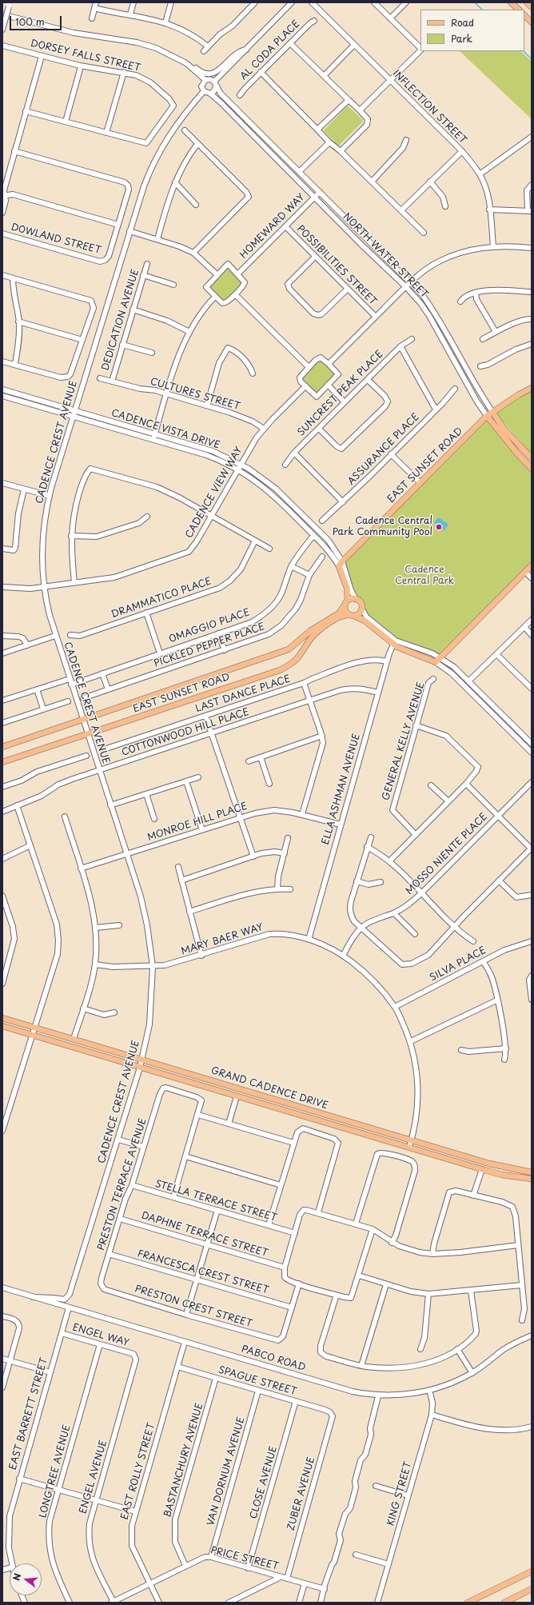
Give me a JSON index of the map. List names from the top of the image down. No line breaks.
{"streets":{"main road":["NORTH WATER STREET","CADENCE VISTA DRIVE","EAST SUNSET ROAD","GRAND CADENCE DRIVE"],"street":["AL CODA PLACE","DORSEY FALLS STREET","INFLECTION STREET","HOMEWARD WAY","DOWLAND STREET","POSSIBILITIES STREET","DEDICATION AVENUE","SUNCREST PEAK PLACE","CULTURES STREET","CADENCE CREST AVENUE","ASSURANCE PLACE","CADENCE VIEW WAY","DRAMMATICO PLACE","OMAGGIO PLACE","PICKLED PEPPER PLACE","LAST DANCE PLACE","COTTONWOOD HILL PLACE","GENERAL KELLY AVENUE","ELLA ASHMAN AVENUE","MONROE HILL PLACE","MOSSO NIENTE PLACE","MARY BAER WAY","SILVA PLACE","PRESTON TERRACE AVENUE","STELLA TERRACE STREET","DAPHNE TERRACE STREET","FRANCESCA CREST STREET","PRESTON CREST STREET","ENGEL WAY","PABCO ROAD","SPAGUE STREET","EAST BARRETT STREET","BASTANCHURY AVENUE","LONGTREE AVENUE","EAST ROLLY STREET","VAN DORNUM AVENUE","ENGEL AVENUE","CLOSE AVENUE","ZUBER AVENUE","KING STREET","PRICE STREET"]},"crossings":[["HOMEWARD WAY","NORTH WATER STREET"],["HOMEWARD WAY","POSSIBILITIES STREET"],["NORTH WATER STREET","CADENCE CREST AVENUE"],["NORTH WATER STREET","EAST SUNSET ROAD"],["DEDICATION AVENUE","CULTURES STREET"],["CULTURES STREET","CADENCE VIEW WAY"],["CADENCE VISTA DRIVE","CADENCE CREST AVENUE"],["CADENCE VISTA DRIVE","EAST SUNSET ROAD"],["CADENCE VISTA DRIVE","CADENCE VIEW WAY"],["CADENCE VISTA DRIVE","OMAGGIO PLACE"],["CADENCE CREST AVENUE","EAST SUNSET ROAD"],["CADENCE CREST AVENUE","CADENCE VIEW WAY"],["CADENCE CREST AVENUE","OMAGGIO PLACE"],["CADENCE CREST AVENUE","COTTONWOOD HILL PLACE"],["CADENCE CREST AVENUE","MONROE HILL PLACE"],["CADENCE CREST AVENUE","MARY BAER WAY"],["CADENCE CREST AVENUE","GRAND CADENCE DRIVE"],["CADENCE CREST AVENUE","PABCO ROAD"],["LAST DANCE PLACE","ELLA ASHMAN AVENUE"],["COTTONWOOD HILL PLACE","ELLA ASHMAN AVENUE"],["ELLA ASHMAN AVENUE","MONROE HILL PLACE"],["ELLA ASHMAN AVENUE","MARY BAER WAY"],["MOSSO NIENTE PLACE","MARY BAER WAY"],["MARY BAER WAY","SILVA PLACE"],["MARY BAER WAY","GRAND CADENCE DRIVE"],["PRESTON TERRACE AVENUE","STELLA TERRACE STREET"],["PRESTON TERRACE AVENUE","DAPHNE TERRACE STREET"],["PRESTON TERRACE AVENUE","FRANCESCA CREST STREET"],["PRESTON TERRACE AVENUE","PRESTON CREST STREET"],["FRANCESCA CREST STREET","PRESTON CREST STREET"],["ENGEL WAY","EAST BARRETT STREET"],["ENGEL WAY","LONGTREE AVENUE"],["ENGEL WAY","ENGEL AVENUE"],["PABCO ROAD","EAST BARRETT STREET"],["PABCO ROAD","EAST ROLLY STREET"],["PABCO ROAD","KING STREET"],["SPAGUE STREET","BASTANCHURY AVENUE"],["SPAGUE STREET","EAST ROLLY STREET"],["SPAGUE STREET","VAN DORNUM AVENUE"],["SPAGUE STREET","CLOSE AVENUE"],["SPAGUE STREET","ZUBER AVENUE"],["BASTANCHURY AVENUE","PRICE STREET"],["EAST ROLLY STREET","PRICE STREET"],["VAN DORNUM AVENUE","PRICE STREET"],["ENGEL AVENUE","PRICE STREET"],["CLOSE AVENUE","PRICE STREET"],["ZUBER AVENUE","PRICE STREET"]],"parks":["Cadence Central Park"],"places":["Cadence Central Park Community Pool"],"legend":["Road","Park"],"scale_bar":"100 m","north":"left"}
